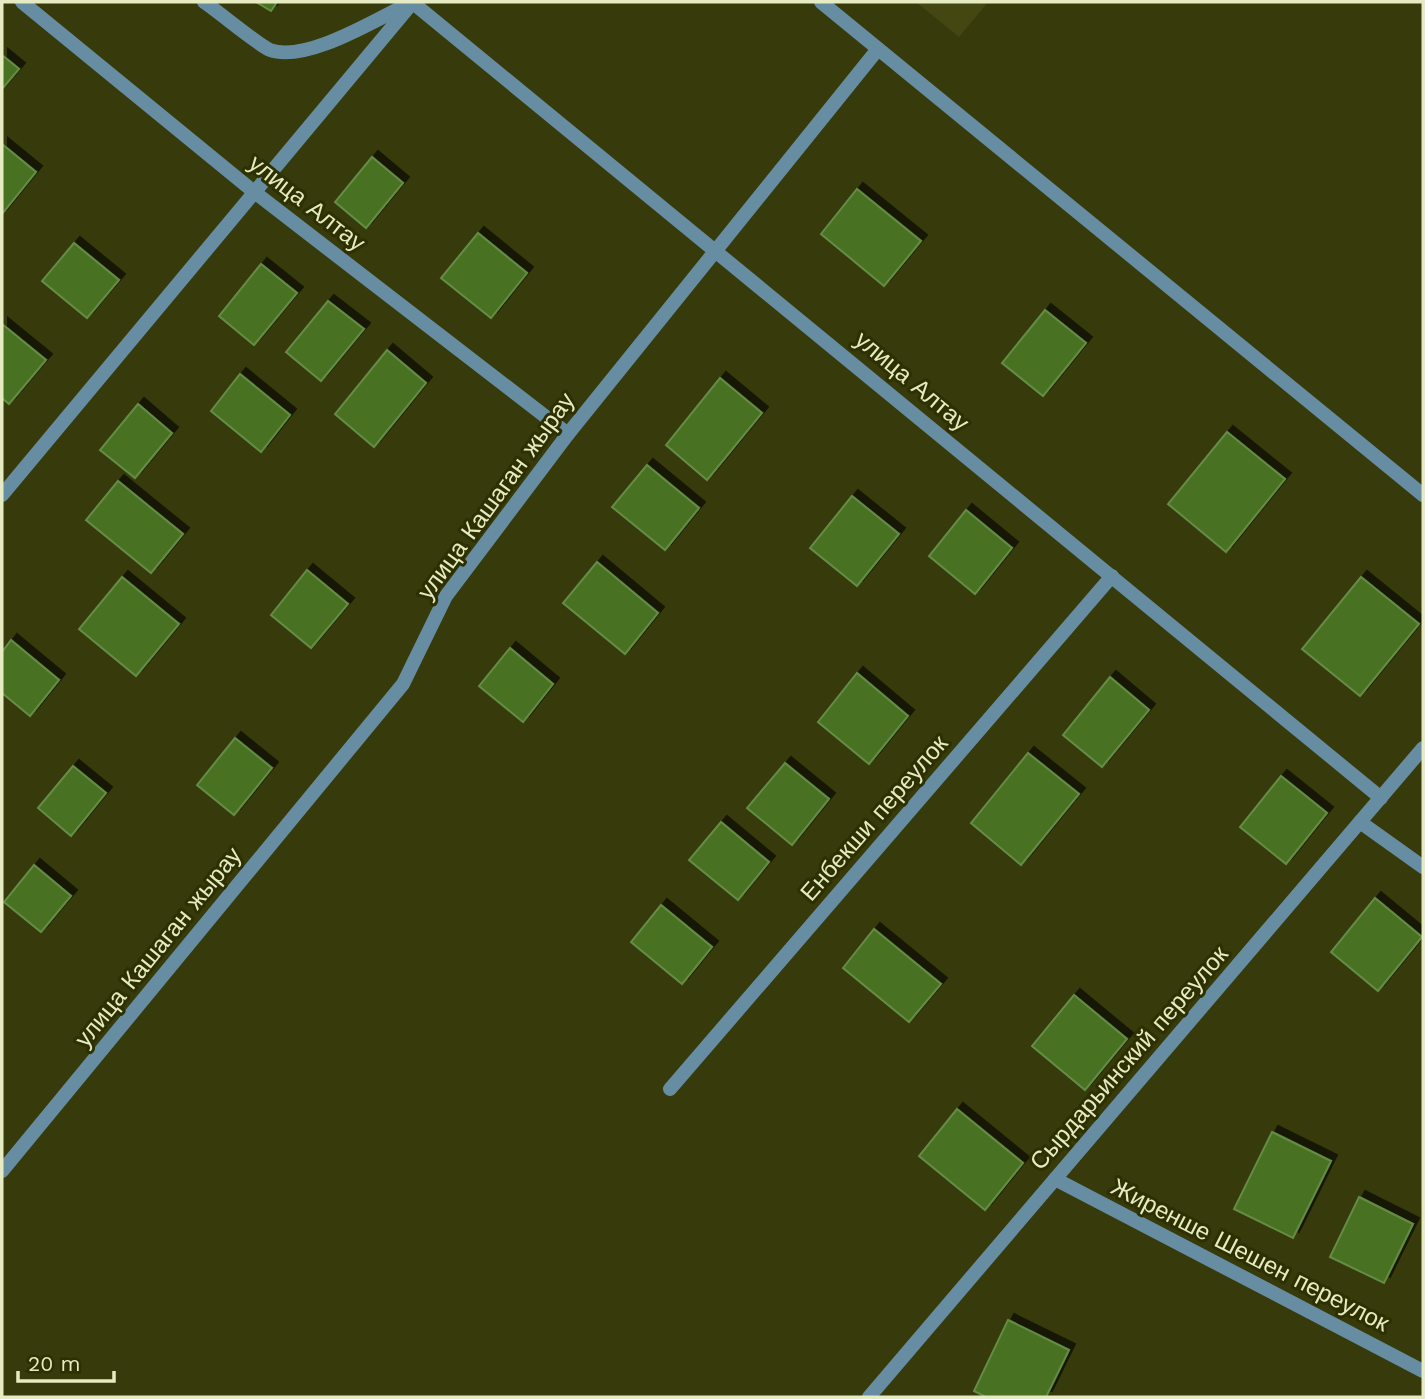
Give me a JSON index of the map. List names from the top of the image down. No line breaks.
{"streets":{"street":["улица Алтау","улица Кашаган жырау","Енбекши переулок","Сырдарьинский переулок","Жиренше Шешен переулок"]},"crossings":[["улица Алтау","улица Кашаган жырау"],["улица Алтау","Енбекши переулок"],["улица Алтау","Сырдарьинский переулок"],["Сырдарьинский переулок","Жиренше Шешен переулок"]],"scale_bar":"20 m"}
